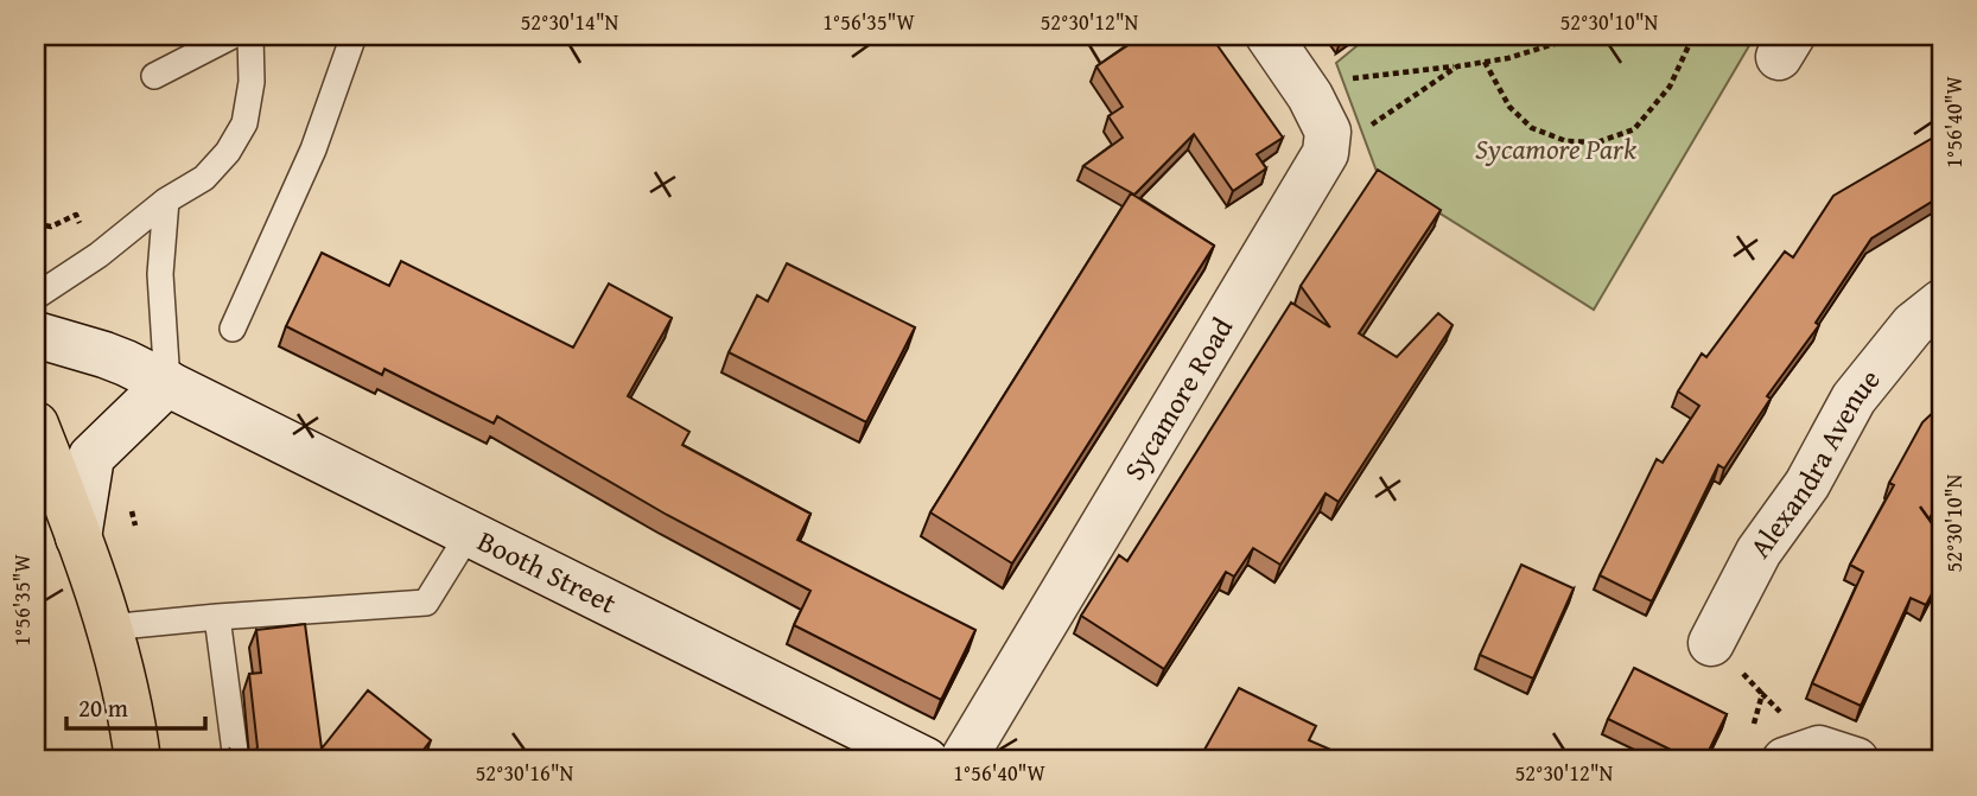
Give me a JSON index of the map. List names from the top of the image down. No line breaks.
{"streets":{"street":["Sycamore Road","Alexandra Avenue","Booth Street"]},"parks":["Sycamore Park"],"scale_bar":"20 m","coordinates":["52°30'14\"N","1°56'35\"W","52°30'12\"N","52°30'10\"N","1°56'40\"W","52°30'16\"N"]}
